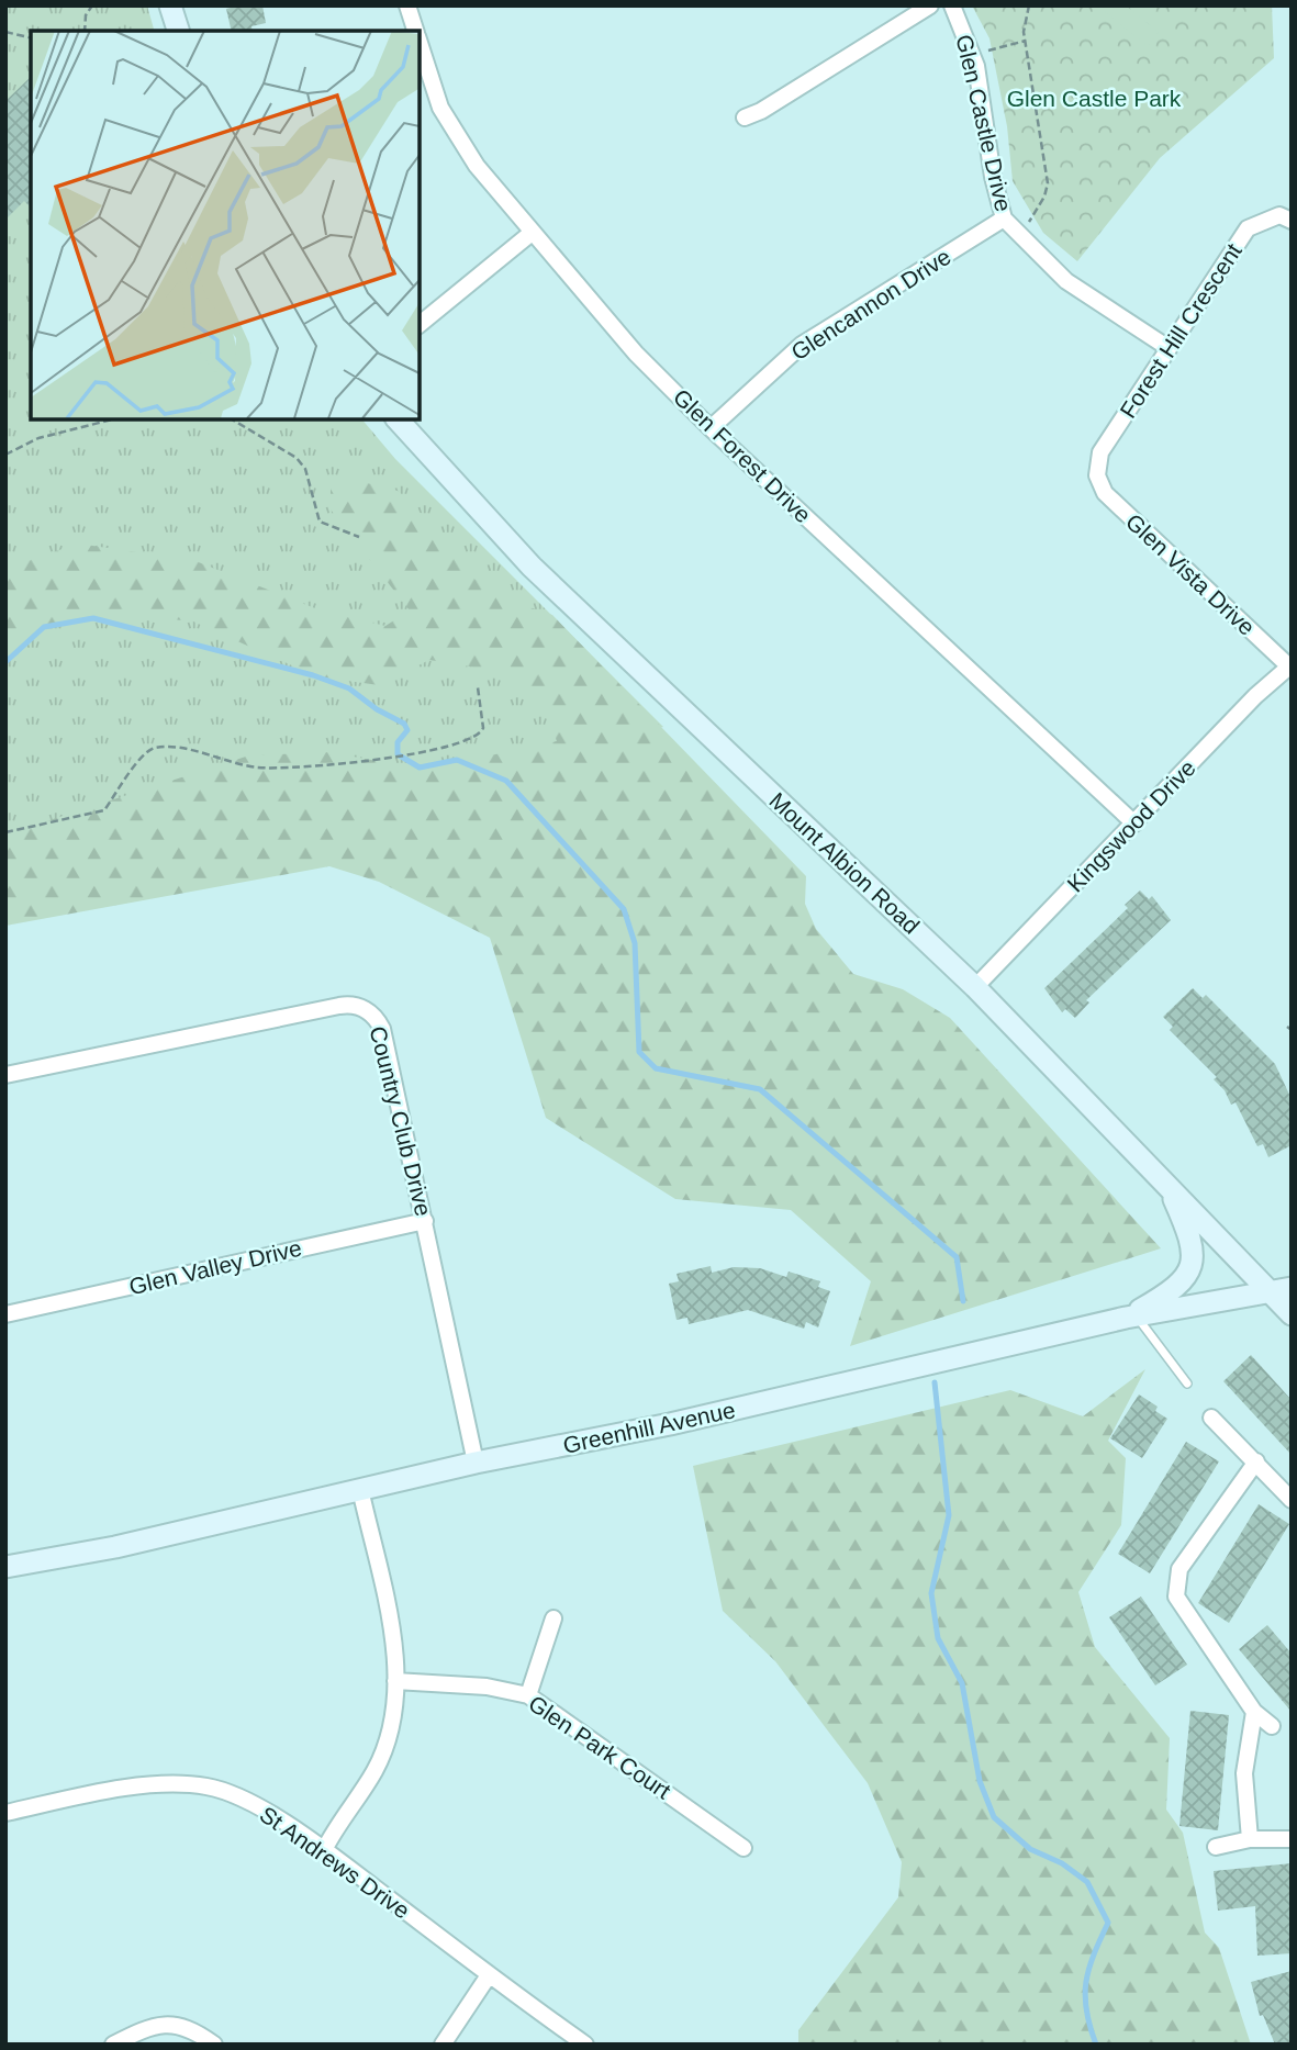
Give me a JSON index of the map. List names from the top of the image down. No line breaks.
{"streets":{"street":["Glen Castle Drive","Glencannon Drive","Forest Hill Crescent","Glen Forest Drive","Glen Vista Drive","Kingswood Drive","Mount Albion Road","Country Club Drive","Glen Valley Drive","Greenhill Avenue","Glen Park Court","St Andrews Drive"]},"crossings":[["Glen Castle Drive","Glencannon Drive"],["Glen Castle Drive","Forest Hill Crescent"],["Glencannon Drive","Glen Forest Drive"],["Forest Hill Crescent","Glen Vista Drive"],["Glen Forest Drive","Kingswood Drive"],["Glen Vista Drive","Kingswood Drive"],["Kingswood Drive","Mount Albion Road"],["Mount Albion Road","Greenhill Avenue"],["Country Club Drive","Glen Valley Drive"],["Country Club Drive","Greenhill Avenue"]],"parks":["Glen Castle Park"]}
